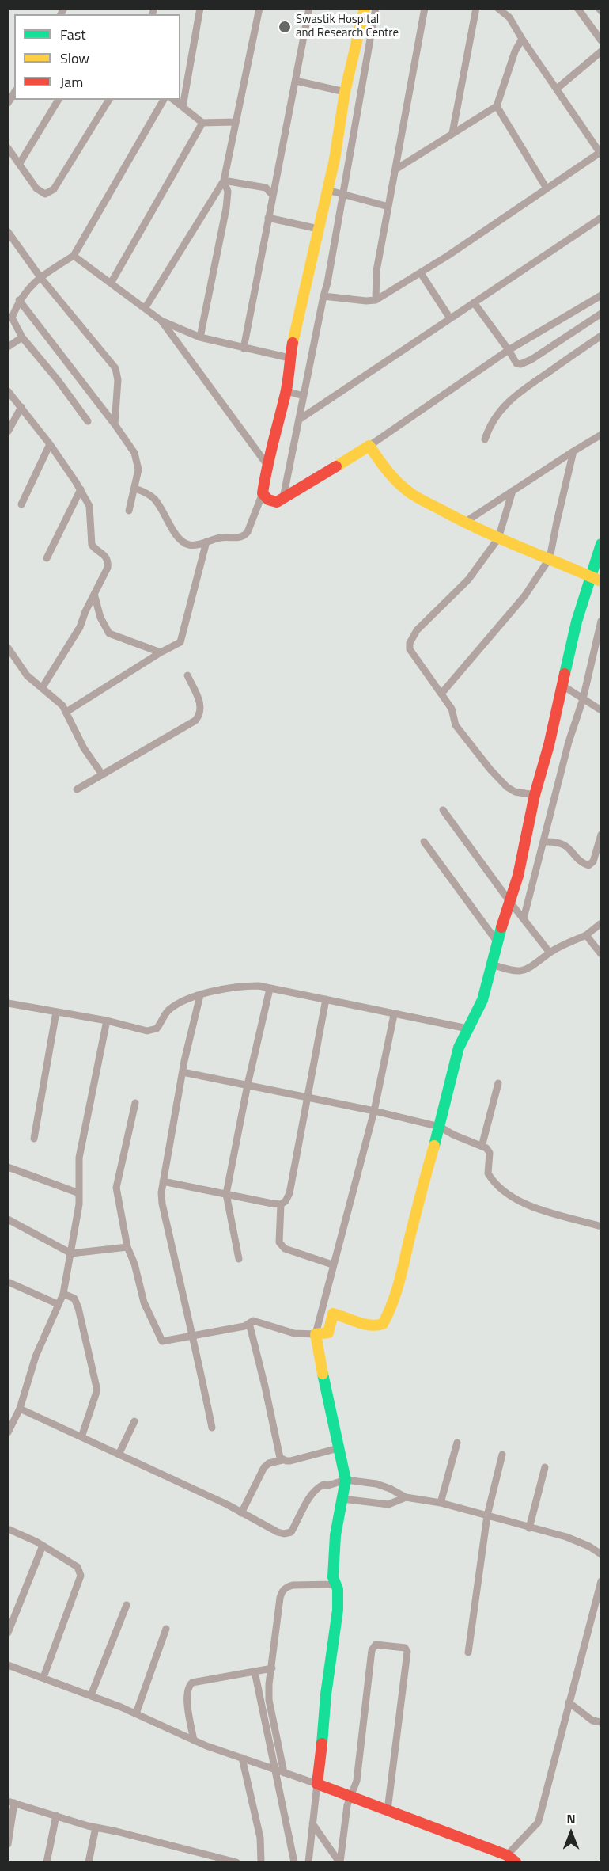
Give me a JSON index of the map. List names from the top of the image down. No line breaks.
{"places":["Swastik Hospital and Research Centre"],"legend":["Fast","Slow","Jam"],"north":"top"}
